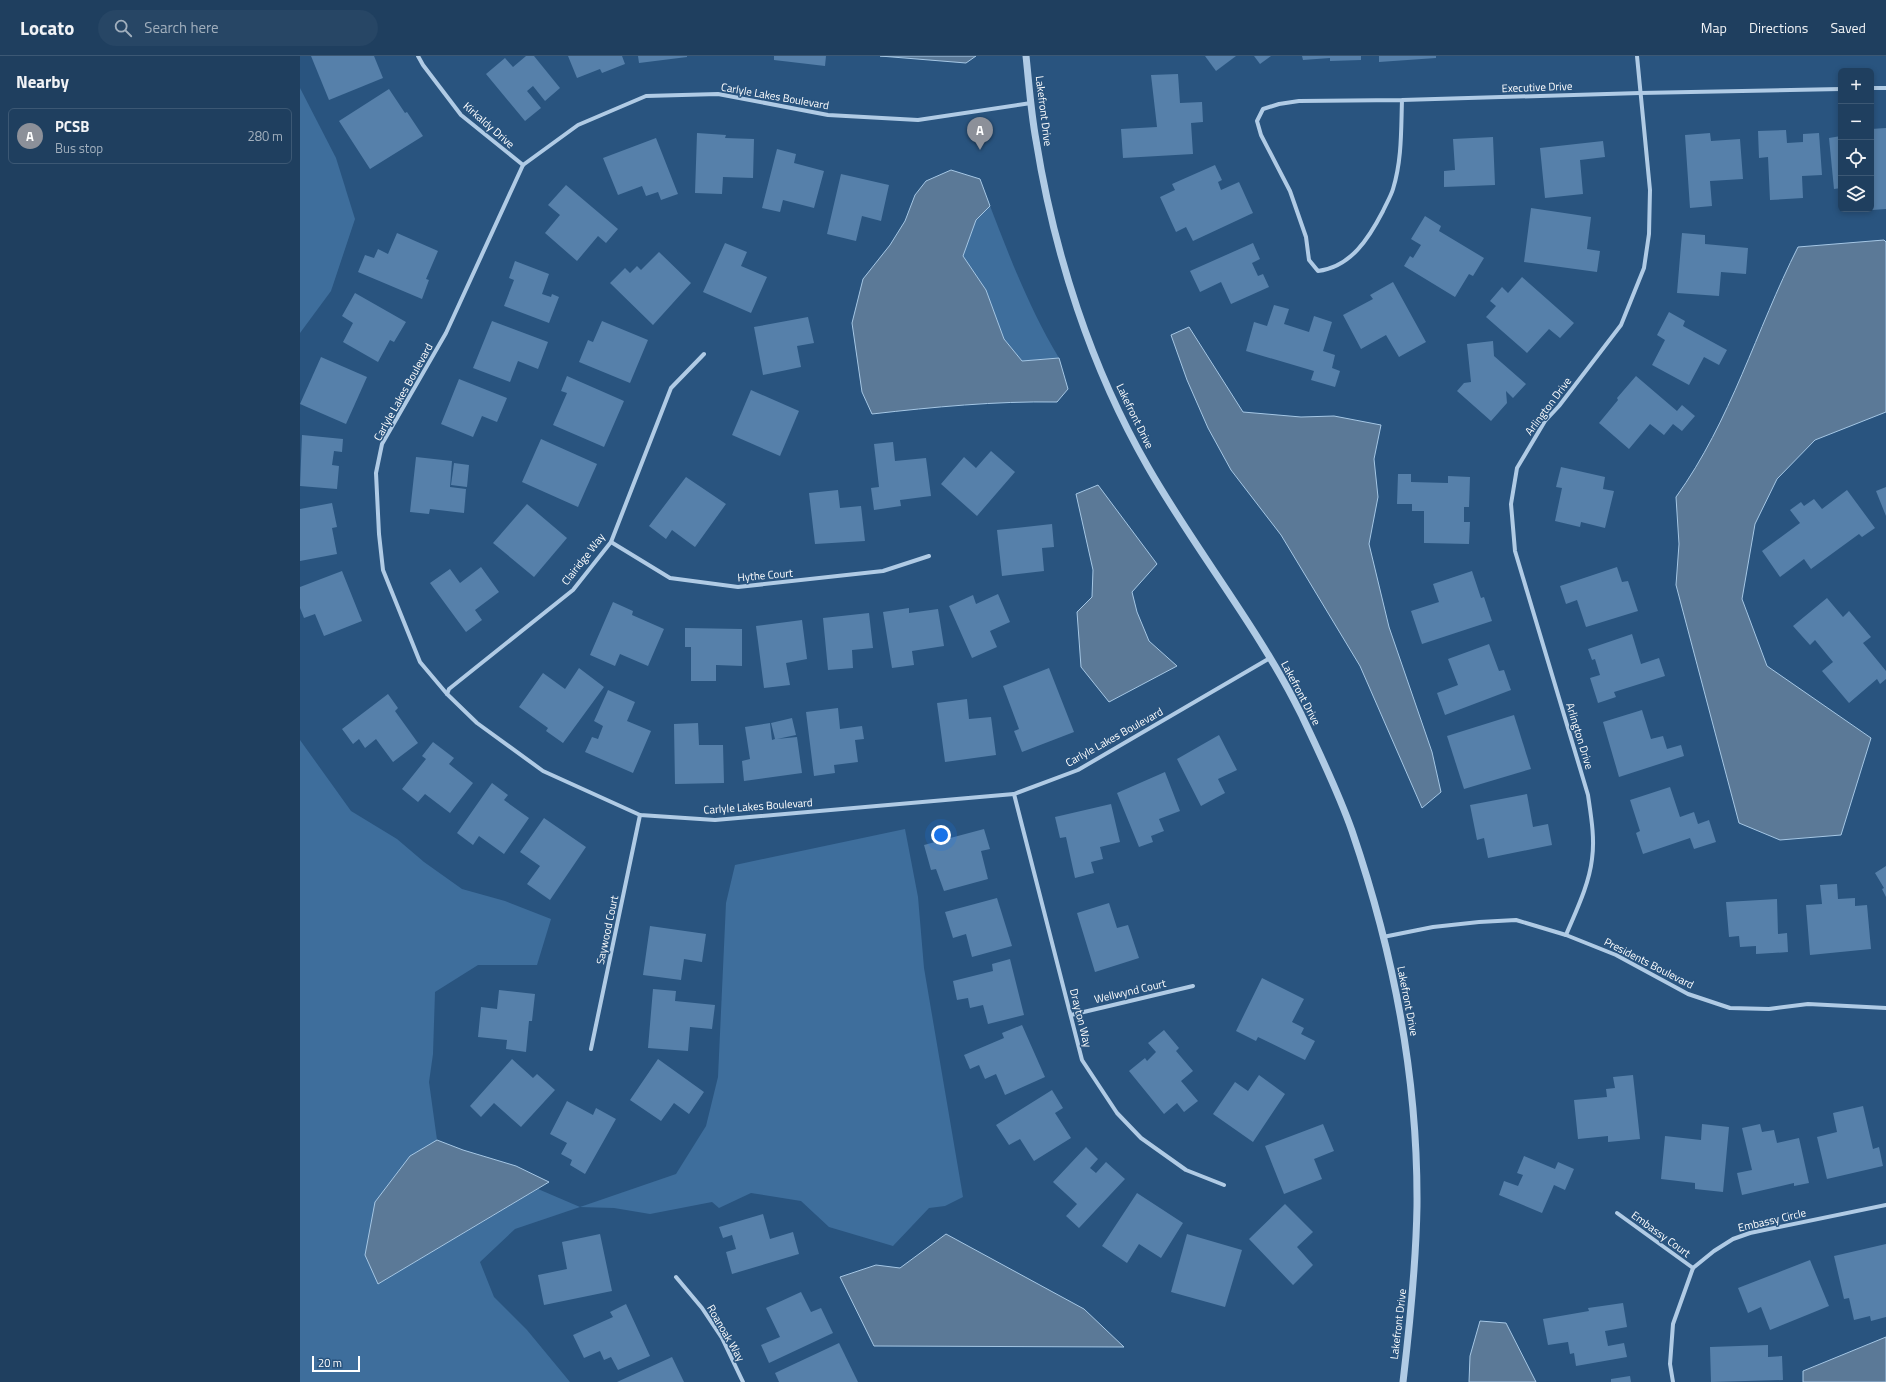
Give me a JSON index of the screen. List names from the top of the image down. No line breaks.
{"streets":{"street":["Executive Drive","Carlyle Lakes Boulevard","Lakefront Drive","Kirkaldy Drive","Arlington Drive","Clairidge Way","Hythe Court","Saywood Court","Presidents Boulevard","Wellwynd Court","Drayton Way","Embassy Circle","Embassy Court","Roanoak Way"]},"crossings":[["Executive Drive","Arlington Drive"],["Carlyle Lakes Boulevard","Lakefront Drive"],["Carlyle Lakes Boulevard","Kirkaldy Drive"],["Carlyle Lakes Boulevard","Clairidge Way"],["Carlyle Lakes Boulevard","Saywood Court"],["Carlyle Lakes Boulevard","Drayton Way"],["Lakefront Drive","Presidents Boulevard"],["Arlington Drive","Presidents Boulevard"],["Clairidge Way","Hythe Court"],["Wellwynd Court","Drayton Way"],["Embassy Circle","Embassy Court"]],"scale_bar":"20 m","page":{"header":"Locato","search":"Search here","nav":["Map","Directions","Saved"],"heading":"Nearby","map_buttons":["+","−"],"list":[{"mark":"A","name":"PCSB","note":"Bus stop","value":"280 m"}],"pins":"A","scale":"20 m"}}
